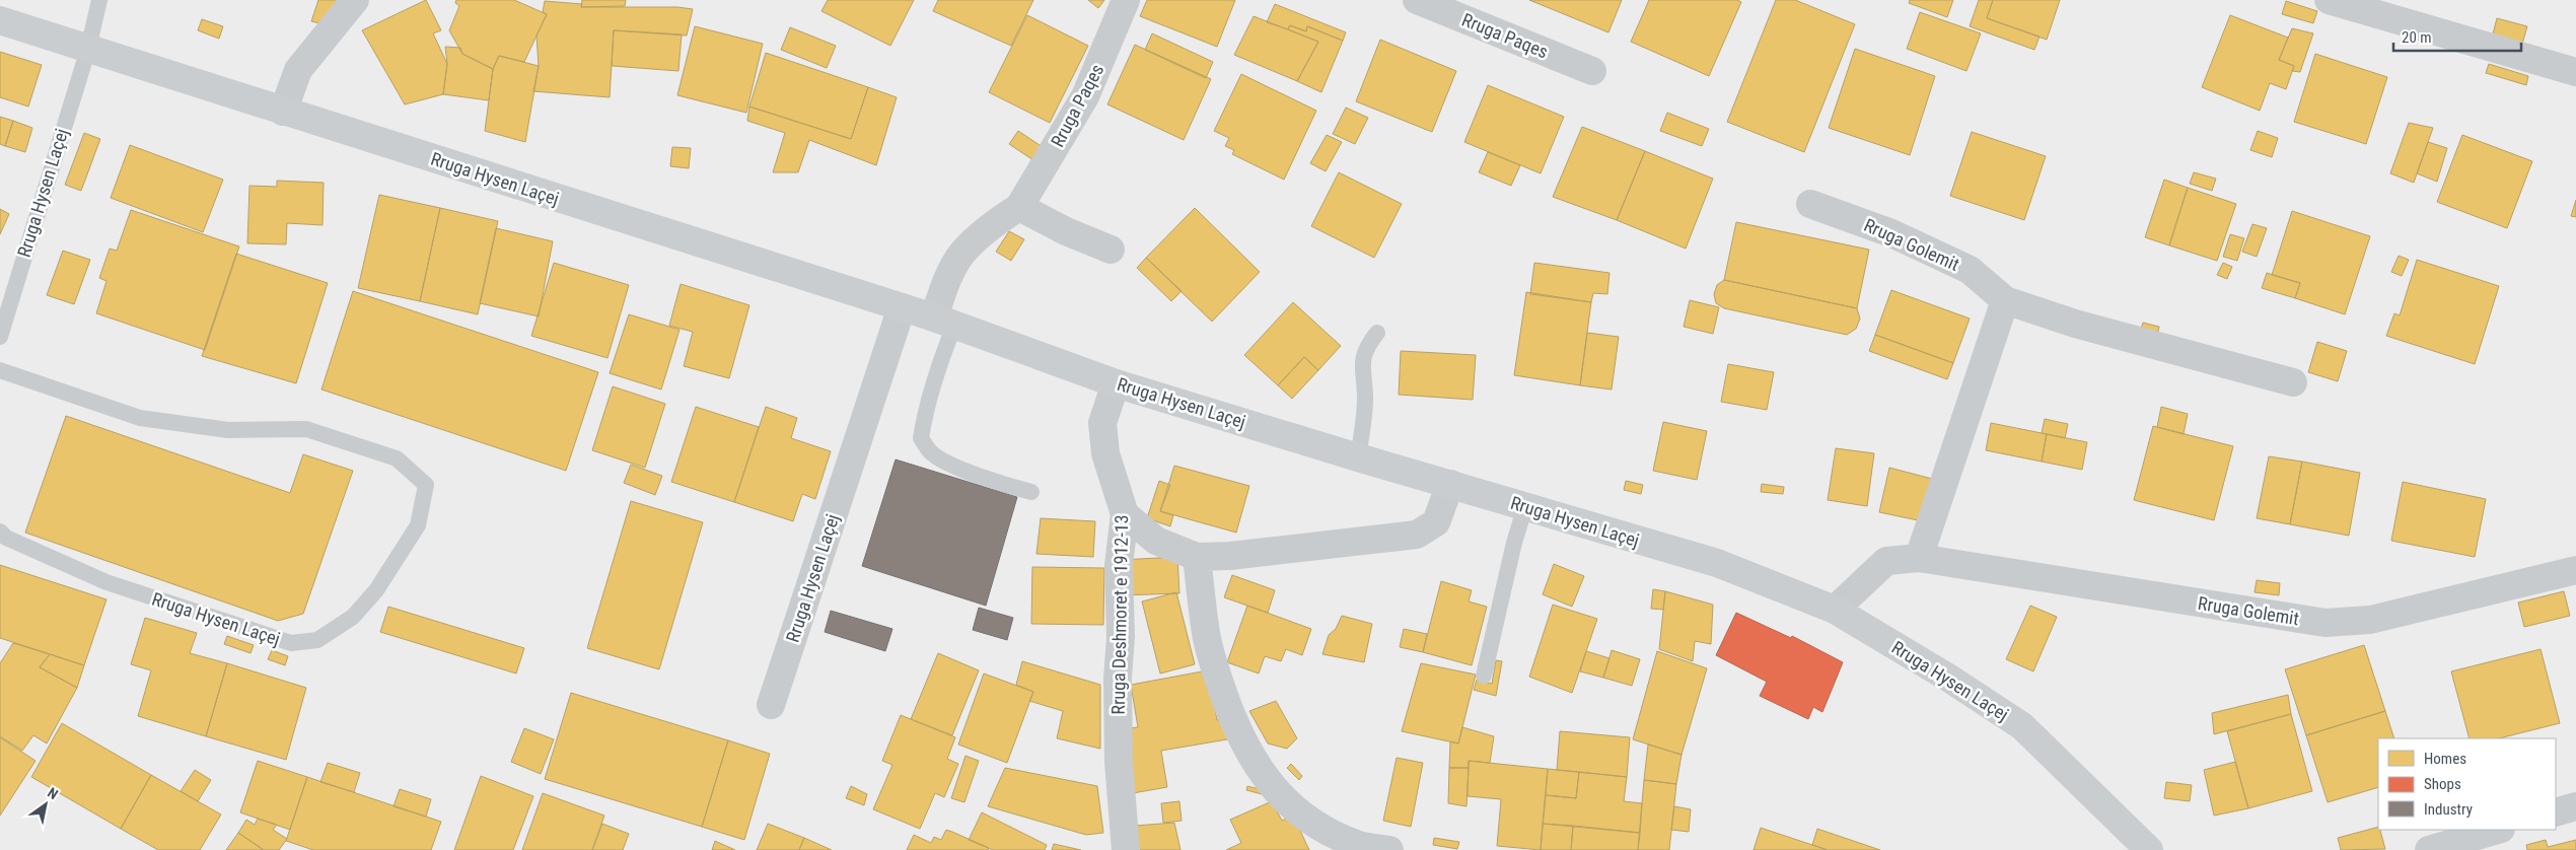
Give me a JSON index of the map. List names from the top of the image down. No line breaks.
{"streets":{"main road":["Rruga Hysen Laçej"],"street":["Rruga Paqes","Rruga Golemit","Rruga Deshmoret e 1912-13"]},"crossings":[["Rruga Hysen Laçej","Rruga Golemit"],["Rruga Hysen Laçej","Rruga Deshmoret e 1912-13"]],"legend":["Homes","Shops","Industry"],"scale_bar":"20 m","north":"top right"}
